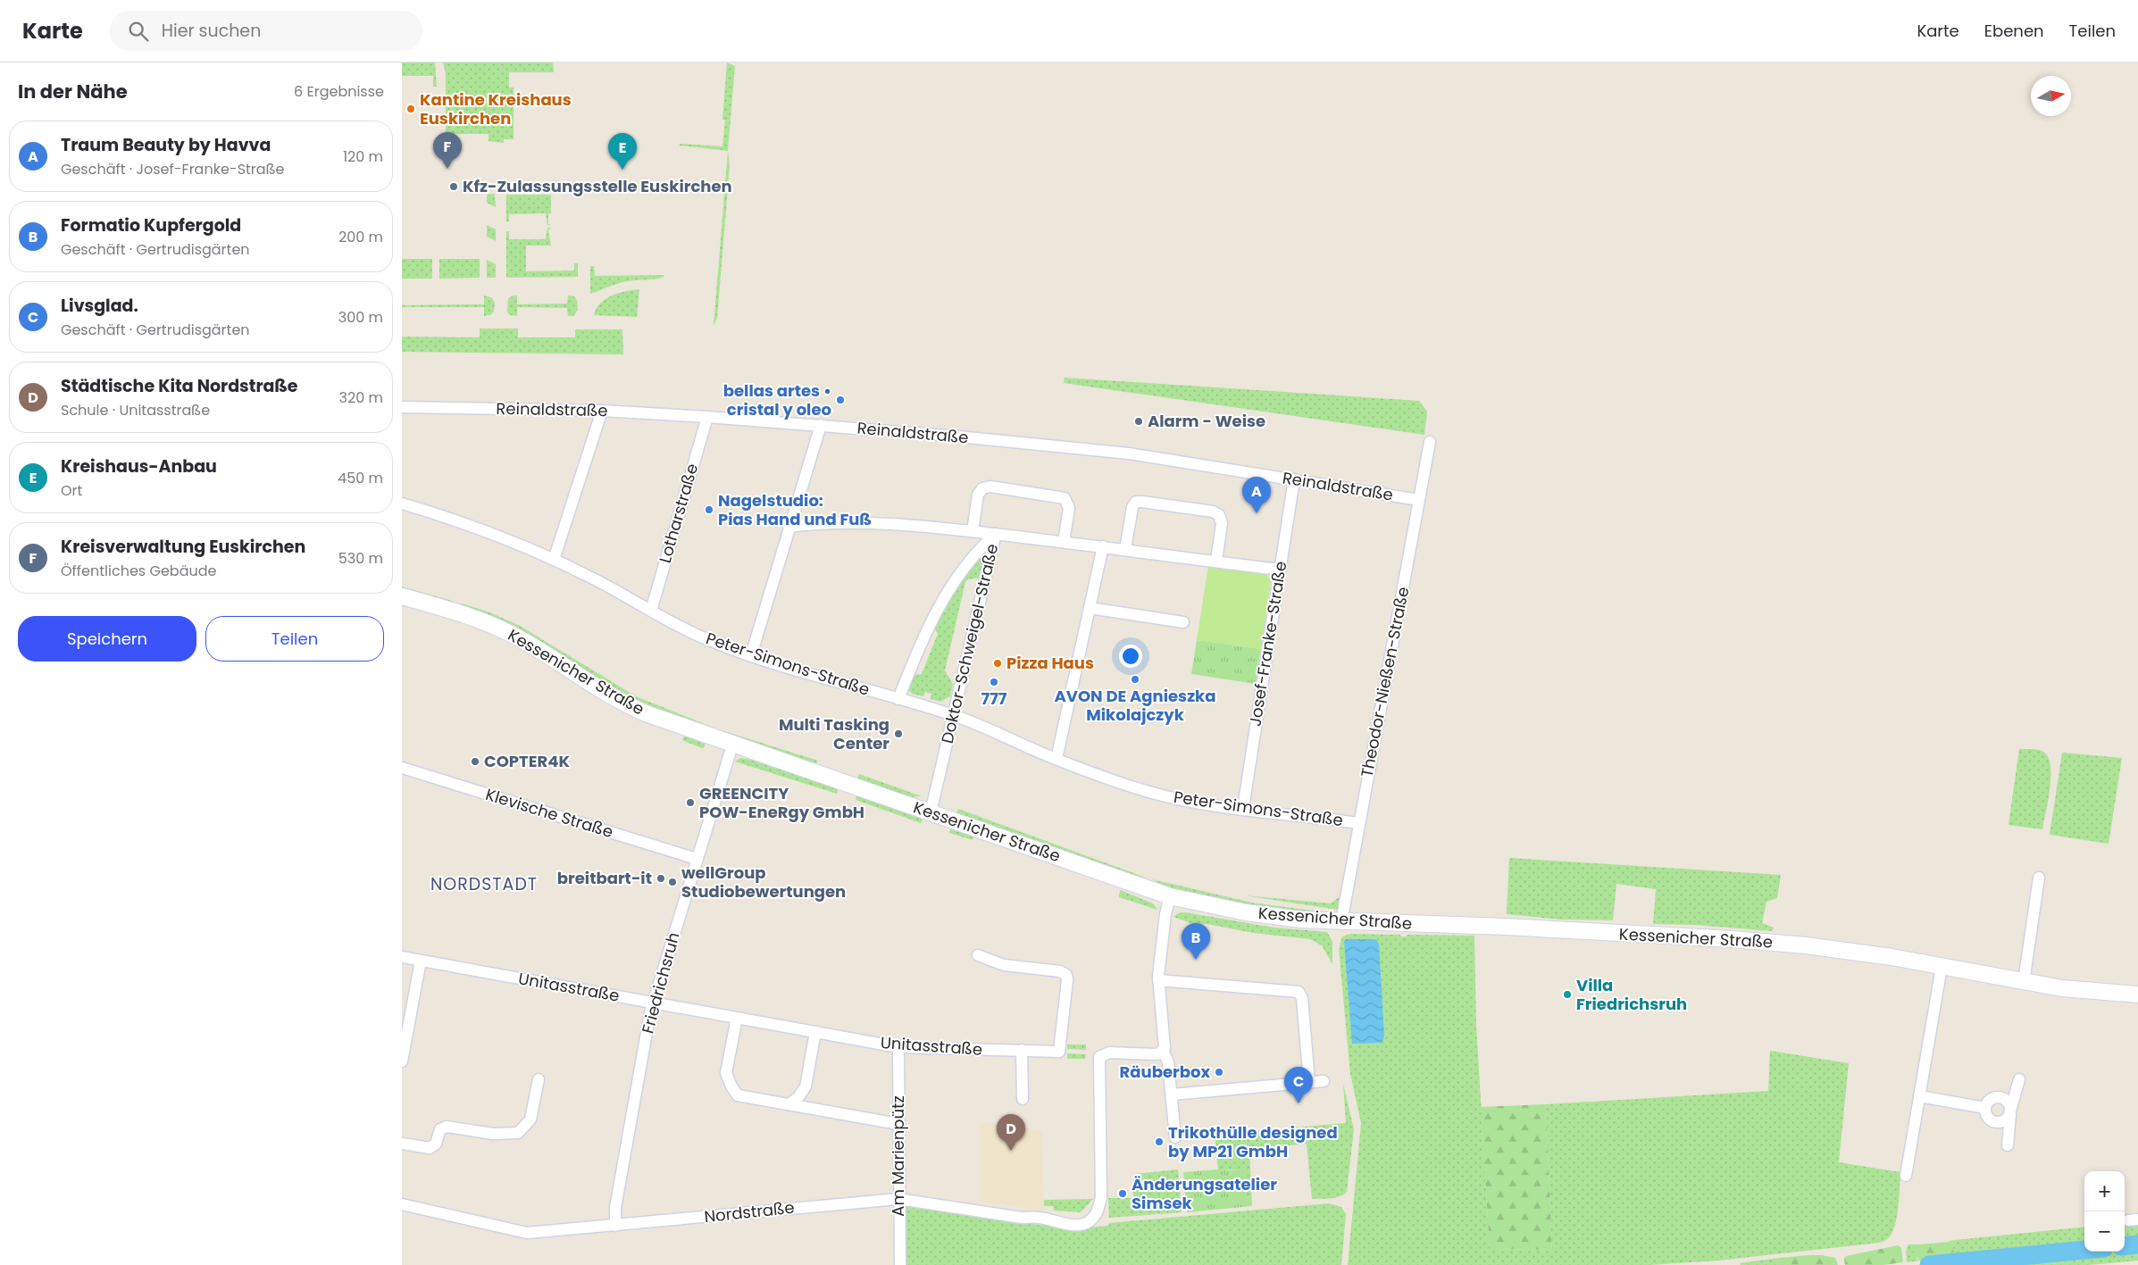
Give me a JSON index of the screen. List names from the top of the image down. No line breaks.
{"streets":{"main road":["Kessenicher Straße"],"street":["Reinaldstraße","Lotharstraße","Doktor-Schweigel-Straße","Josef-Franke-Straße","Peter-Simons-Straße","Theodor-Nießen-Straße","Klevische Straße","Friedrichsruh","Unitasstraße","Am Marienpütz","Nordstraße"]},"crossings":[["Reinaldstraße","Lotharstraße"],["Reinaldstraße","Josef-Franke-Straße"],["Reinaldstraße","Theodor-Nießen-Straße"],["Lotharstraße","Peter-Simons-Straße"],["Doktor-Schweigel-Straße","Peter-Simons-Straße"],["Doktor-Schweigel-Straße","Kessenicher Straße"],["Josef-Franke-Straße","Peter-Simons-Straße"],["Peter-Simons-Straße","Theodor-Nießen-Straße"],["Kessenicher Straße","Theodor-Nießen-Straße"],["Kessenicher Straße","Friedrichsruh"],["Klevische Straße","Friedrichsruh"],["Friedrichsruh","Unitasstraße"],["Friedrichsruh","Nordstraße"],["Unitasstraße","Am Marienpütz"],["Am Marienpütz","Nordstraße"]],"districts":["NORDSTADT"],"places":["Kantine Kreishaus Euskirchen","Kfz-Zulassungsstelle Euskirchen","bellas artes • cristal y oleo","Alarm - Weise","Nagelstudio: Pias Hand und Fuß","Pizza Haus","AVON DE Agnieszka Mikolajczyk","777","Multi Tasking Center","COPTER4K","GREENCITY POW-EneRgy GmbH","breitbart-it","wellGroup Studiobewertungen","Villa Friedrichsruh","Räuberbox","Trikothülle designed by MP21 GmbH","Änderungsatelier Simsek"],"north":"right","page":{"header":"Karte","search":"Hier suchen","nav":["Karte","Ebenen","Teilen"],"heading":["In der Nähe","6 Ergebnisse"],"list":[{"mark":"A","name":"Traum Beauty by Havva","note":"Geschäft · Josef-Franke-Straße","value":"120 m"},{"mark":"B","name":"Formatio Kupfergold","note":"Geschäft · Gertrudisgärten","value":"200 m"},{"mark":"C","name":"Livsglad.","note":"Geschäft · Gertrudisgärten","value":"300 m"},{"mark":"D","name":"Städtische Kita Nordstraße","note":"Schule · Unitasstraße","value":"320 m"},{"mark":"E","name":"Kreishaus-Anbau","note":"Ort","value":"450 m"},{"mark":"F","name":"Kreisverwaltung Euskirchen","note":"Öffentliches Gebäude","value":"530 m"}],"pins":["F","E","A","B","C","D"],"buttons":["Speichern","Teilen"],"map_buttons":["+","−"]}}
